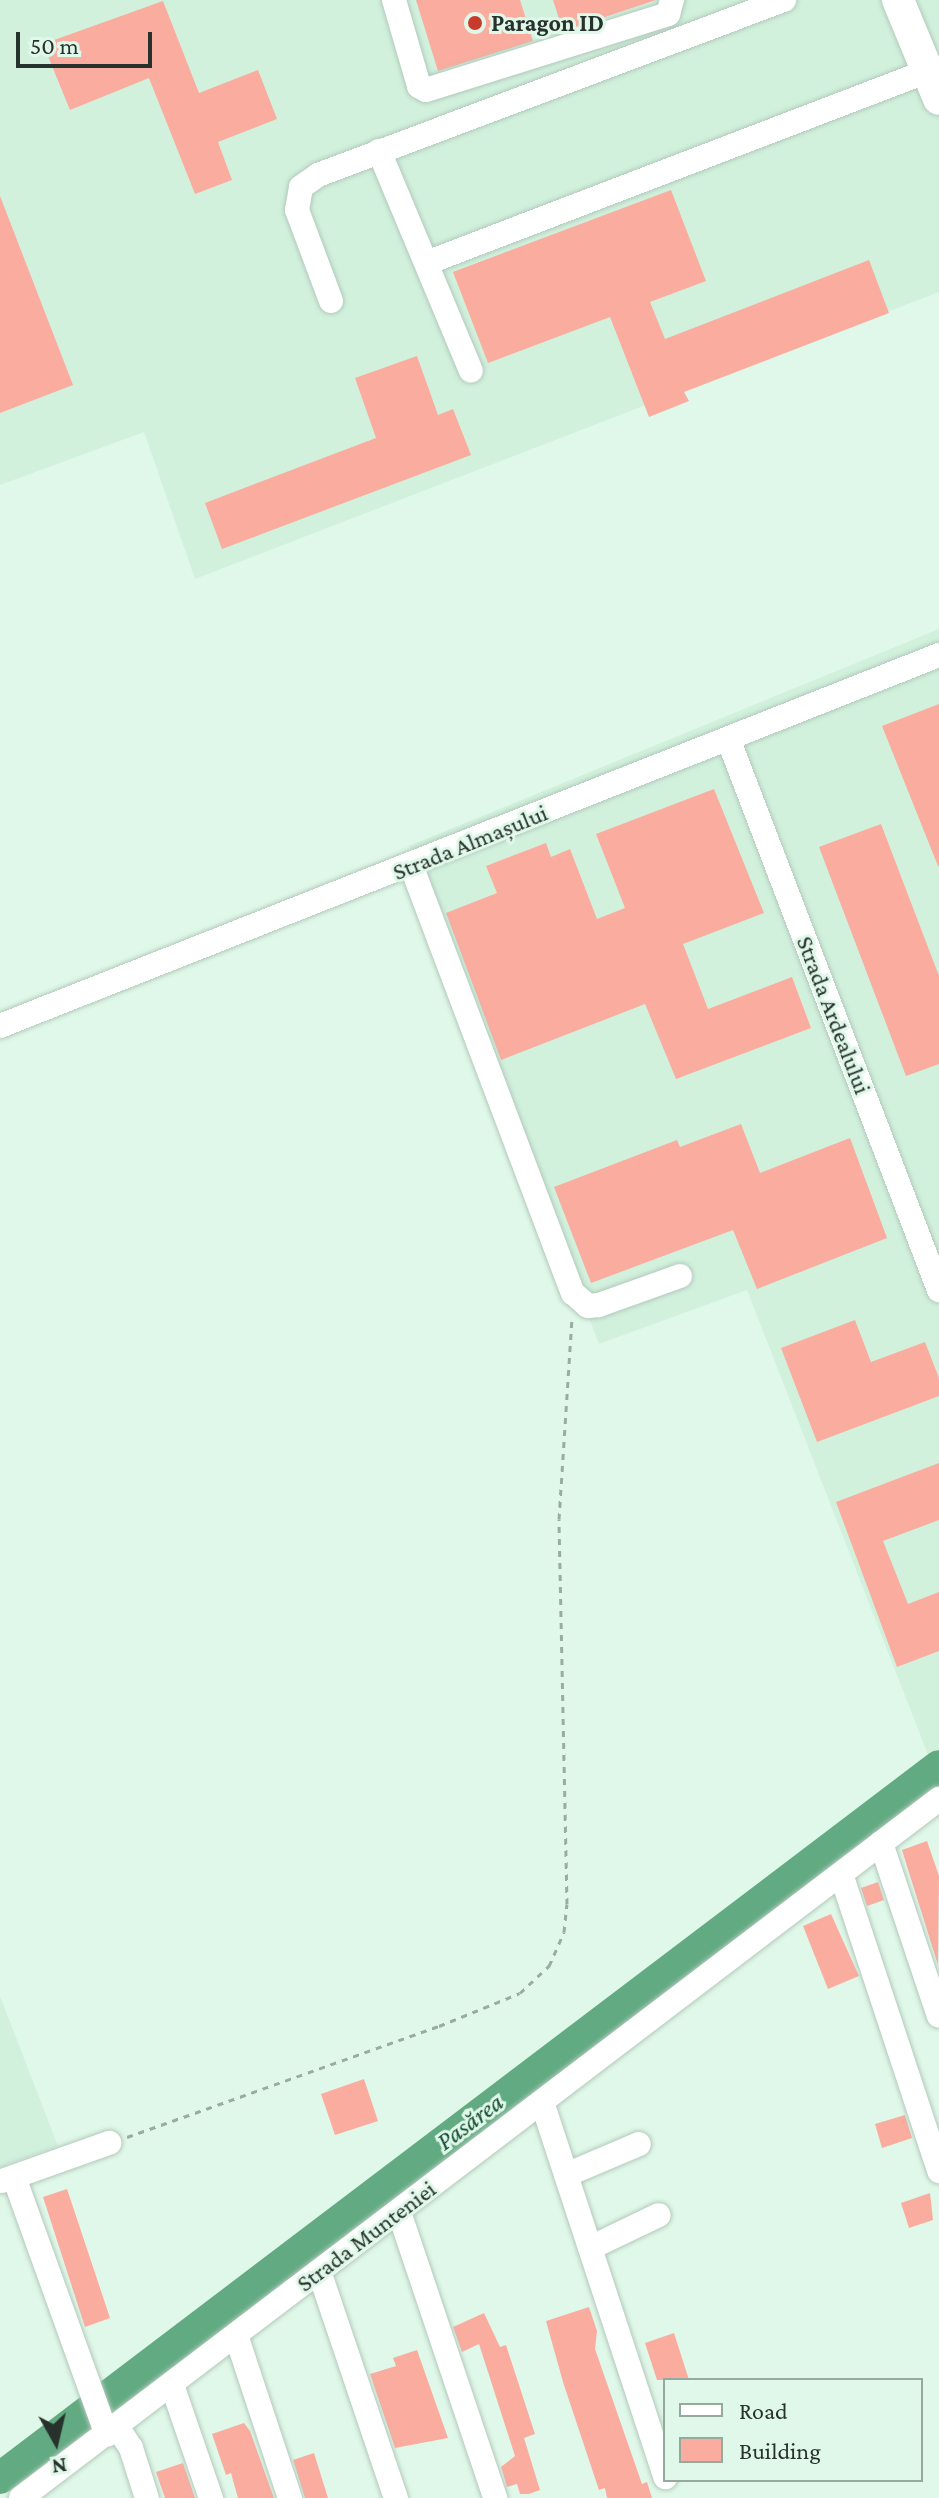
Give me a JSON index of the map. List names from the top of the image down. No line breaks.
{"streets":{"street":["Strada Almașului","Strada Ardealului","Strada Munteniei"]},"crossings":[["Strada Almașului","Strada Ardealului"]],"water":["Pasărea"],"places":["Paragon ID"],"legend":["Road","Building"],"scale_bar":"50 m","north":"bottom"}
